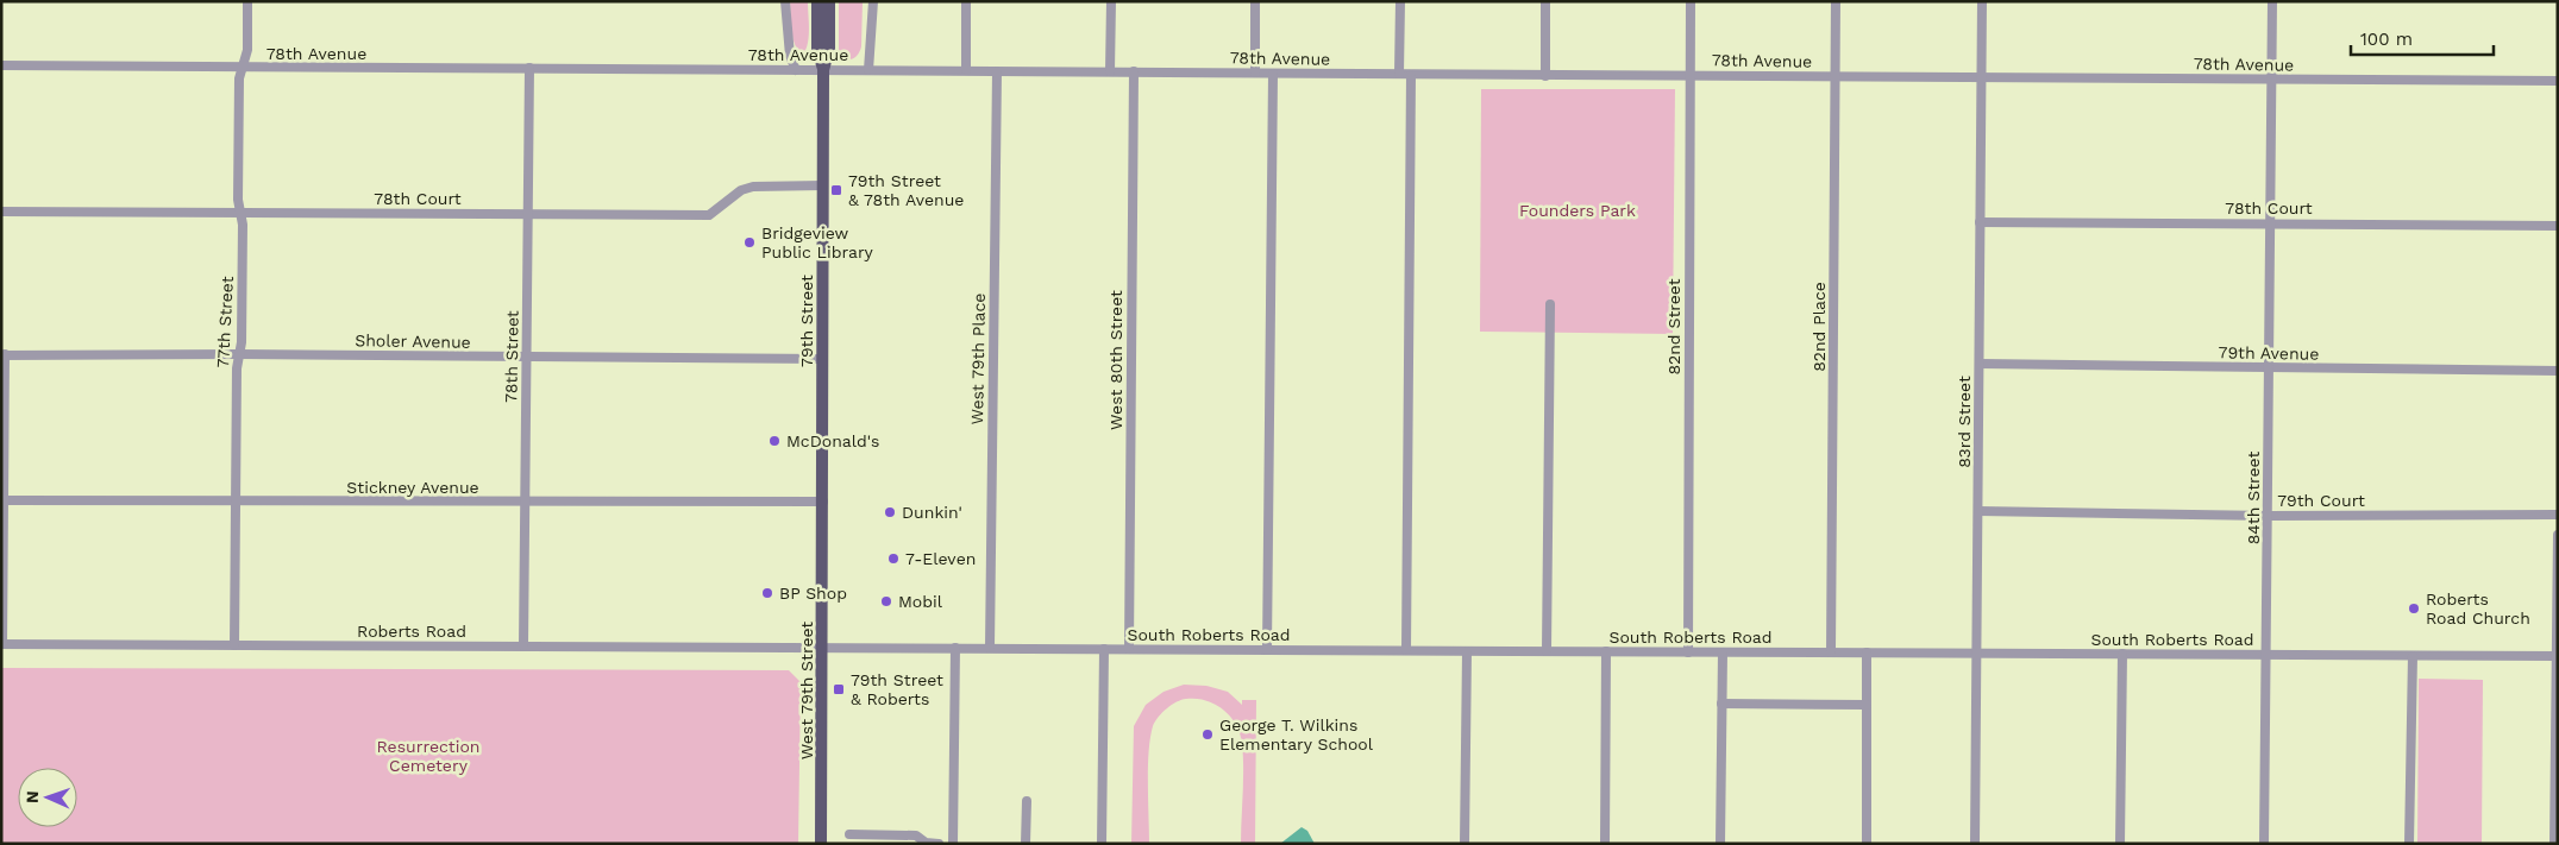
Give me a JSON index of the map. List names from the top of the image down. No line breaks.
{"streets":{"main road":["79th Street","West 79th Street"],"street":["78th Avenue","78th Court","77th Street","82nd Street","82nd Place","Sholer Avenue","79th Avenue","78th Street","West 79th Place","West 80th Street","83rd Street","Stickney Avenue","84th Street","79th Court","Roberts Road","South Roberts Road"]},"crossings":[["78th Avenue","79th Street"],["78th Avenue","77th Street"],["78th Avenue","82nd Street"],["78th Avenue","82nd Place"],["78th Avenue","78th Street"],["78th Avenue","West 79th Place"],["78th Avenue","West 80th Street"],["78th Avenue","83rd Street"],["78th Avenue","84th Street"],["78th Court","79th Street"],["78th Court","77th Street"],["78th Court","78th Street"],["78th Court","83rd Street"],["78th Court","84th Street"],["79th Street","Sholer Avenue"],["79th Street","Stickney Avenue"],["79th Street","West 79th Street"],["77th Street","Sholer Avenue"],["77th Street","Stickney Avenue"],["77th Street","Roberts Road"],["82nd Street","South Roberts Road"],["82nd Place","South Roberts Road"],["Sholer Avenue","78th Street"],["79th Avenue","83rd Street"],["79th Avenue","84th Street"],["78th Street","Stickney Avenue"],["78th Street","Roberts Road"],["West 79th Place","South Roberts Road"],["West 80th Street","South Roberts Road"],["83rd Street","79th Court"],["83rd Street","South Roberts Road"],["Stickney Avenue","West 79th Street"],["84th Street","79th Court"],["84th Street","South Roberts Road"],["Roberts Road","South Roberts Road"],["Roberts Road","West 79th Street"],["South Roberts Road","West 79th Street"]],"parks":["Founders Park","Resurrection Cemetery"],"places":{"transit":["79th Street & 78th Avenue","79th Street & Roberts"],"other":["Bridgeview Public Library","McDonald's","Dunkin'","7-Eleven","BP Shop","Mobil","Roberts Road Church","George T. Wilkins Elementary School"]},"scale_bar":"100 m","north":"left"}
